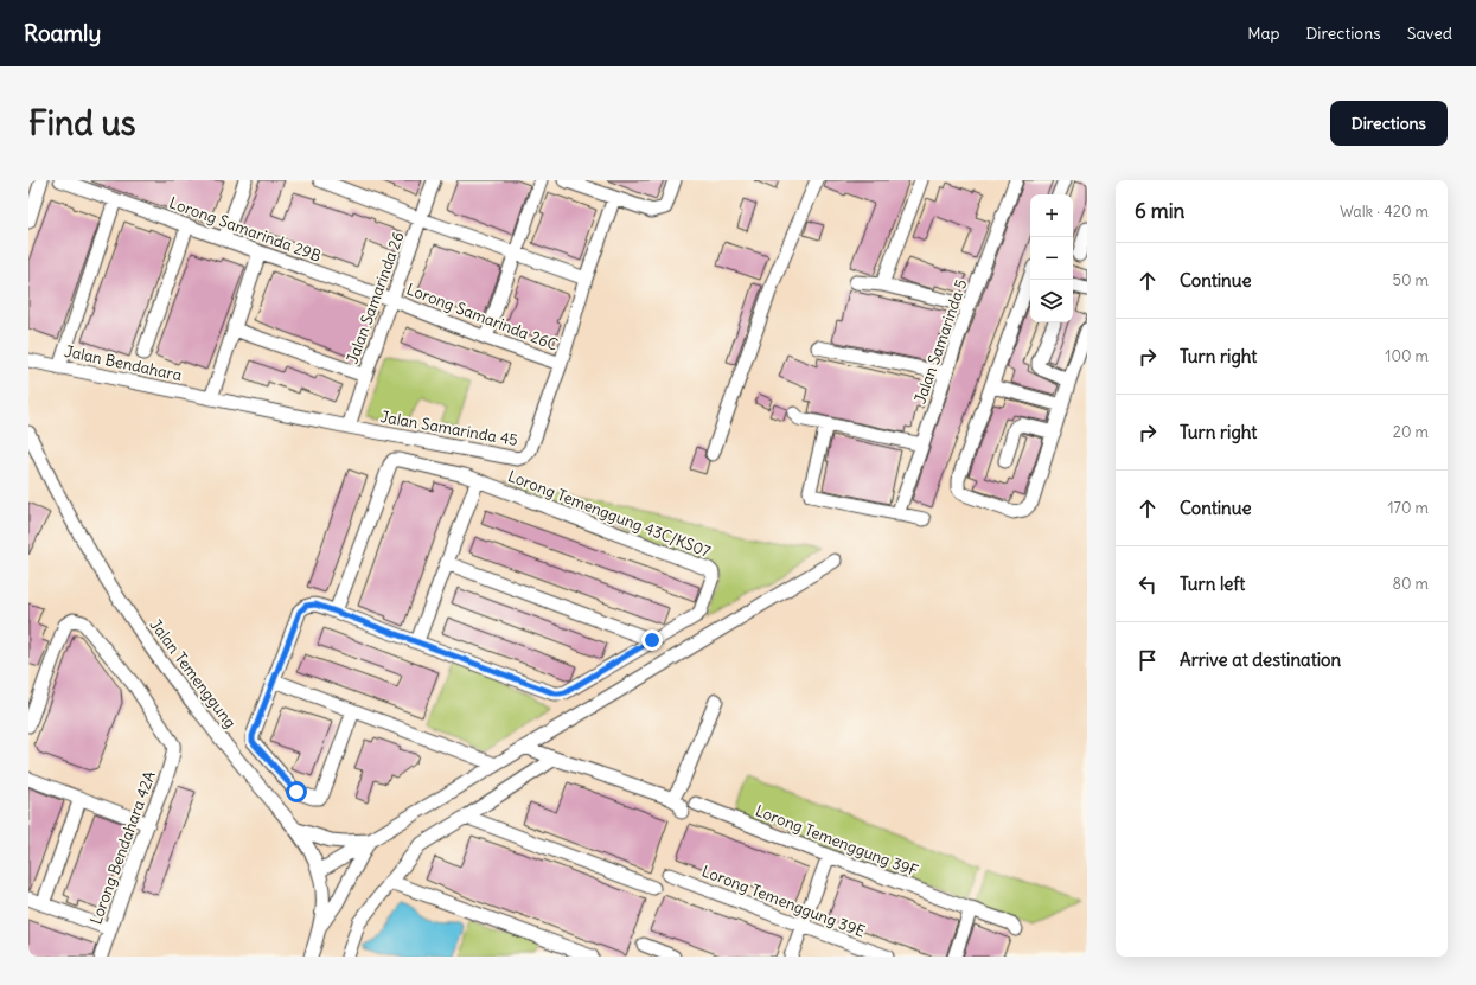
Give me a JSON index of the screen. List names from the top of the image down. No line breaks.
{"streets":{"street":["Lorong Samarinda 29B","Jalan Samarinda 26","Lorong Samarinda 26C","Jalan Samarinda 5","Jalan Bendahara","Jalan Samarinda 45","Lorong Temenggung 43C/KS07","Jalan Temenggung","Lorong Temenggung 39F","Lorong Bendahara 42A","Lorong Temenggung 39E"]},"crossings":[["Lorong Samarinda 29B","Jalan Samarinda 26"],["Lorong Samarinda 29B","Lorong Samarinda 26C"],["Jalan Samarinda 26","Lorong Samarinda 26C"],["Jalan Samarinda 26","Jalan Samarinda 45"],["Lorong Samarinda 26C","Jalan Samarinda 45"],["Jalan Bendahara","Jalan Samarinda 45"]],"page":{"header":"Roamly","nav":["Map","Directions","Saved"],"buttons":"Directions","title":"Find us","heading":["6 min","Walk · 420 m"],"map_buttons":["+","−"],"list":[["Continue","50 m"],["Turn right","100 m"],["Turn right","20 m"],["Continue","170 m"],["Turn left","80 m"],"Arrive at destination"]}}
